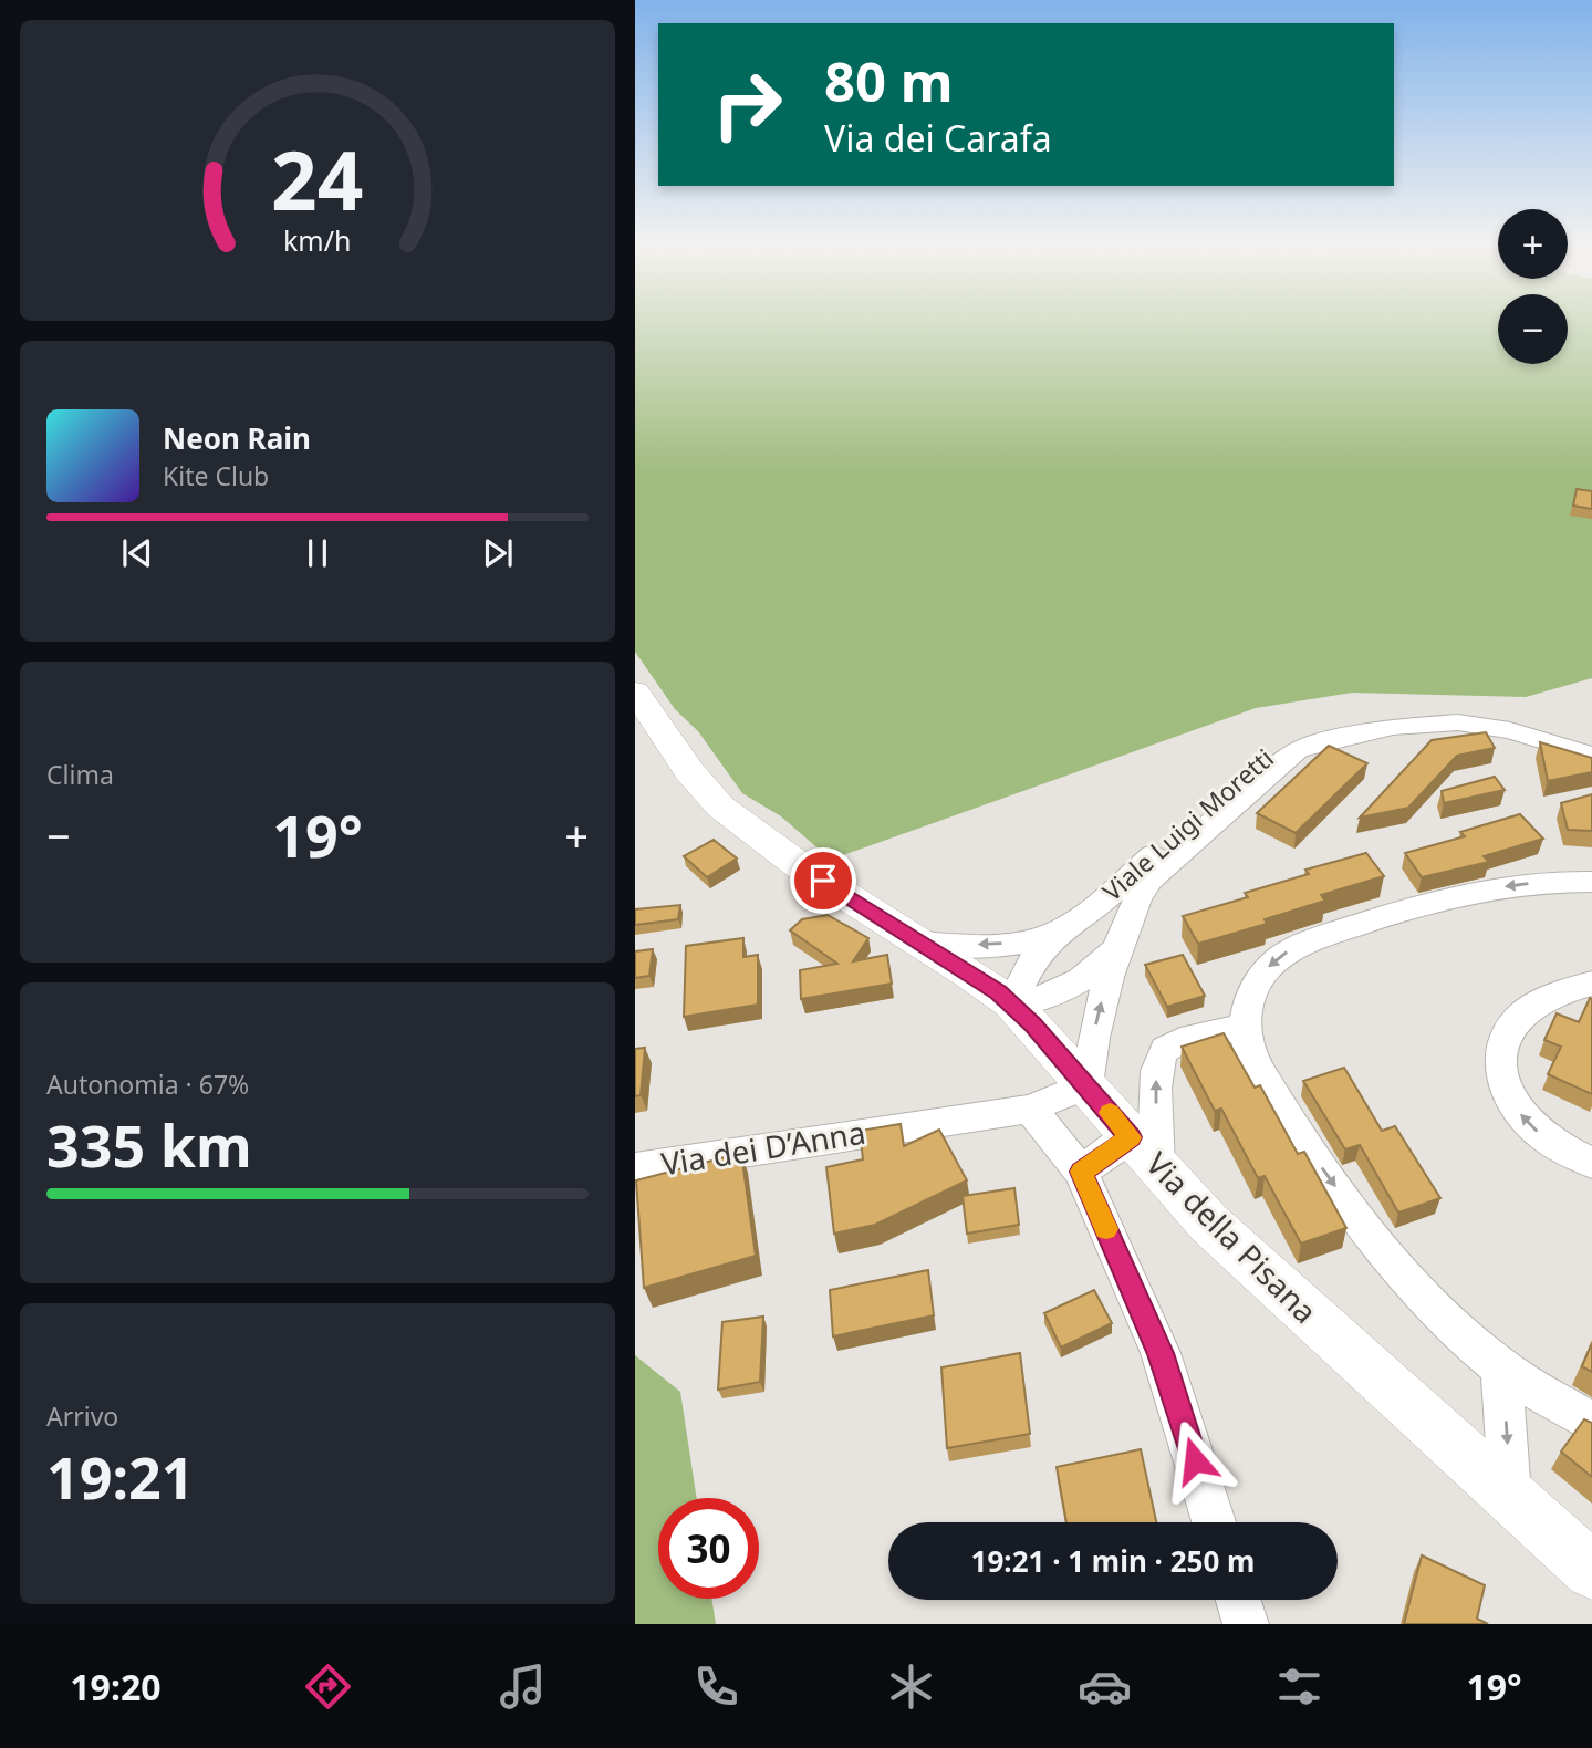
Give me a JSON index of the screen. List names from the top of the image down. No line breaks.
{"streets":{"main road":["Via della Pisana"],"street":["Viale Luigi Moretti","Via dei D’Anna"]},"crossings":[["Viale Luigi Moretti","Via dei D’Anna"],["Viale Luigi Moretti","Via della Pisana"],["Via dei D’Anna","Via della Pisana"]],"page":{"turn":["80 m","Via dei Carafa"],"map_buttons":["+","−"],"song":["Neon Rain","Kite Club"],"tile":["Clima",["Autonomia · 67%","335 km"],["Arrivo","19:21"]],"heat":["−","19°","+"],"limit":"30","trip":"19:21 · 1 min · 250 m","tabs":["19:20","19°"],"gauge":["24","km/h"]}}
